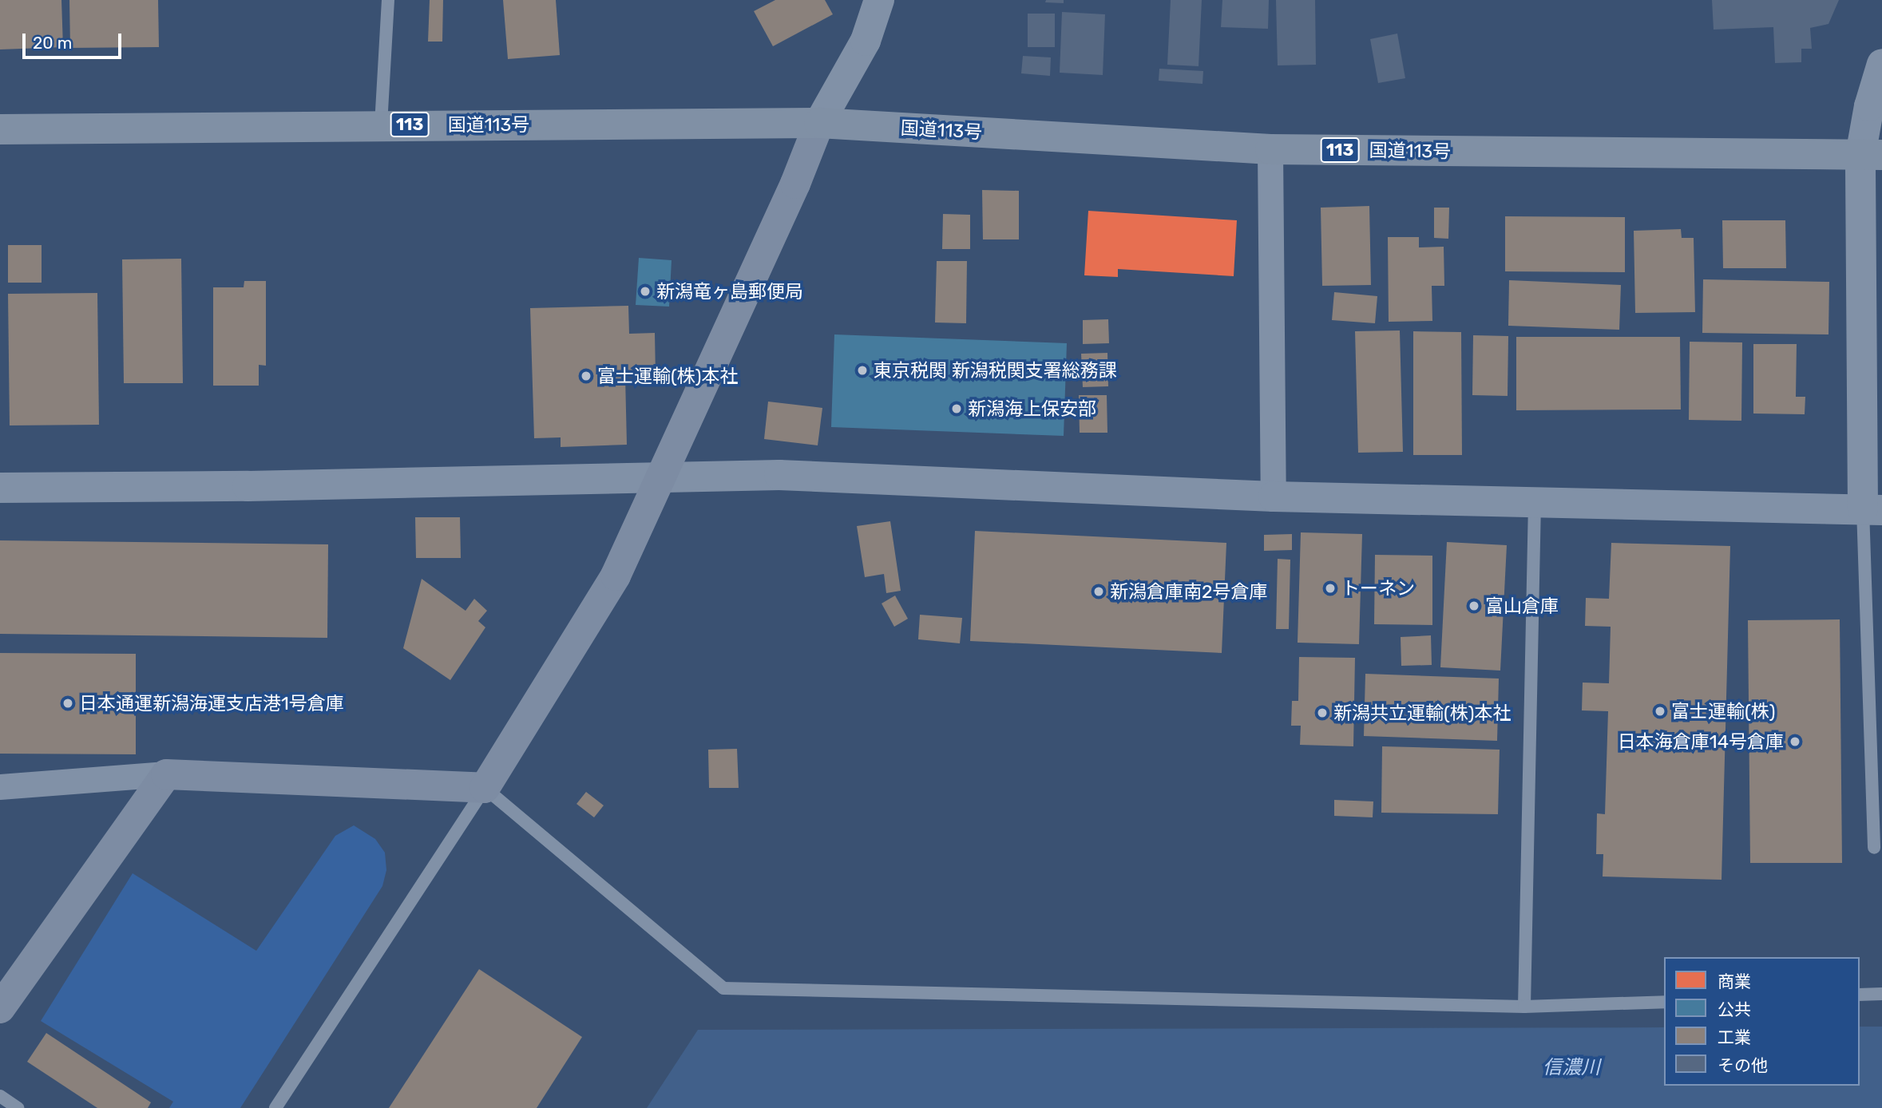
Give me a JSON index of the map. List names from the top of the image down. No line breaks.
{"streets":{"highway":["113","国道113号"]},"water":["信濃川"],"places":["新潟竜ヶ島郵便局","東京税関 新潟税関支署総務課","富士運輸(株)本社","新潟海上保安部","トーネン","新潟倉庫南2号倉庫","富山倉庫","日本通運新潟海運支店港1号倉庫","富士運輸(株)","新潟共立運輸(株)本社","日本海倉庫14号倉庫"],"legend":["商業","公共","工業","その他"],"scale_bar":"20 m"}
